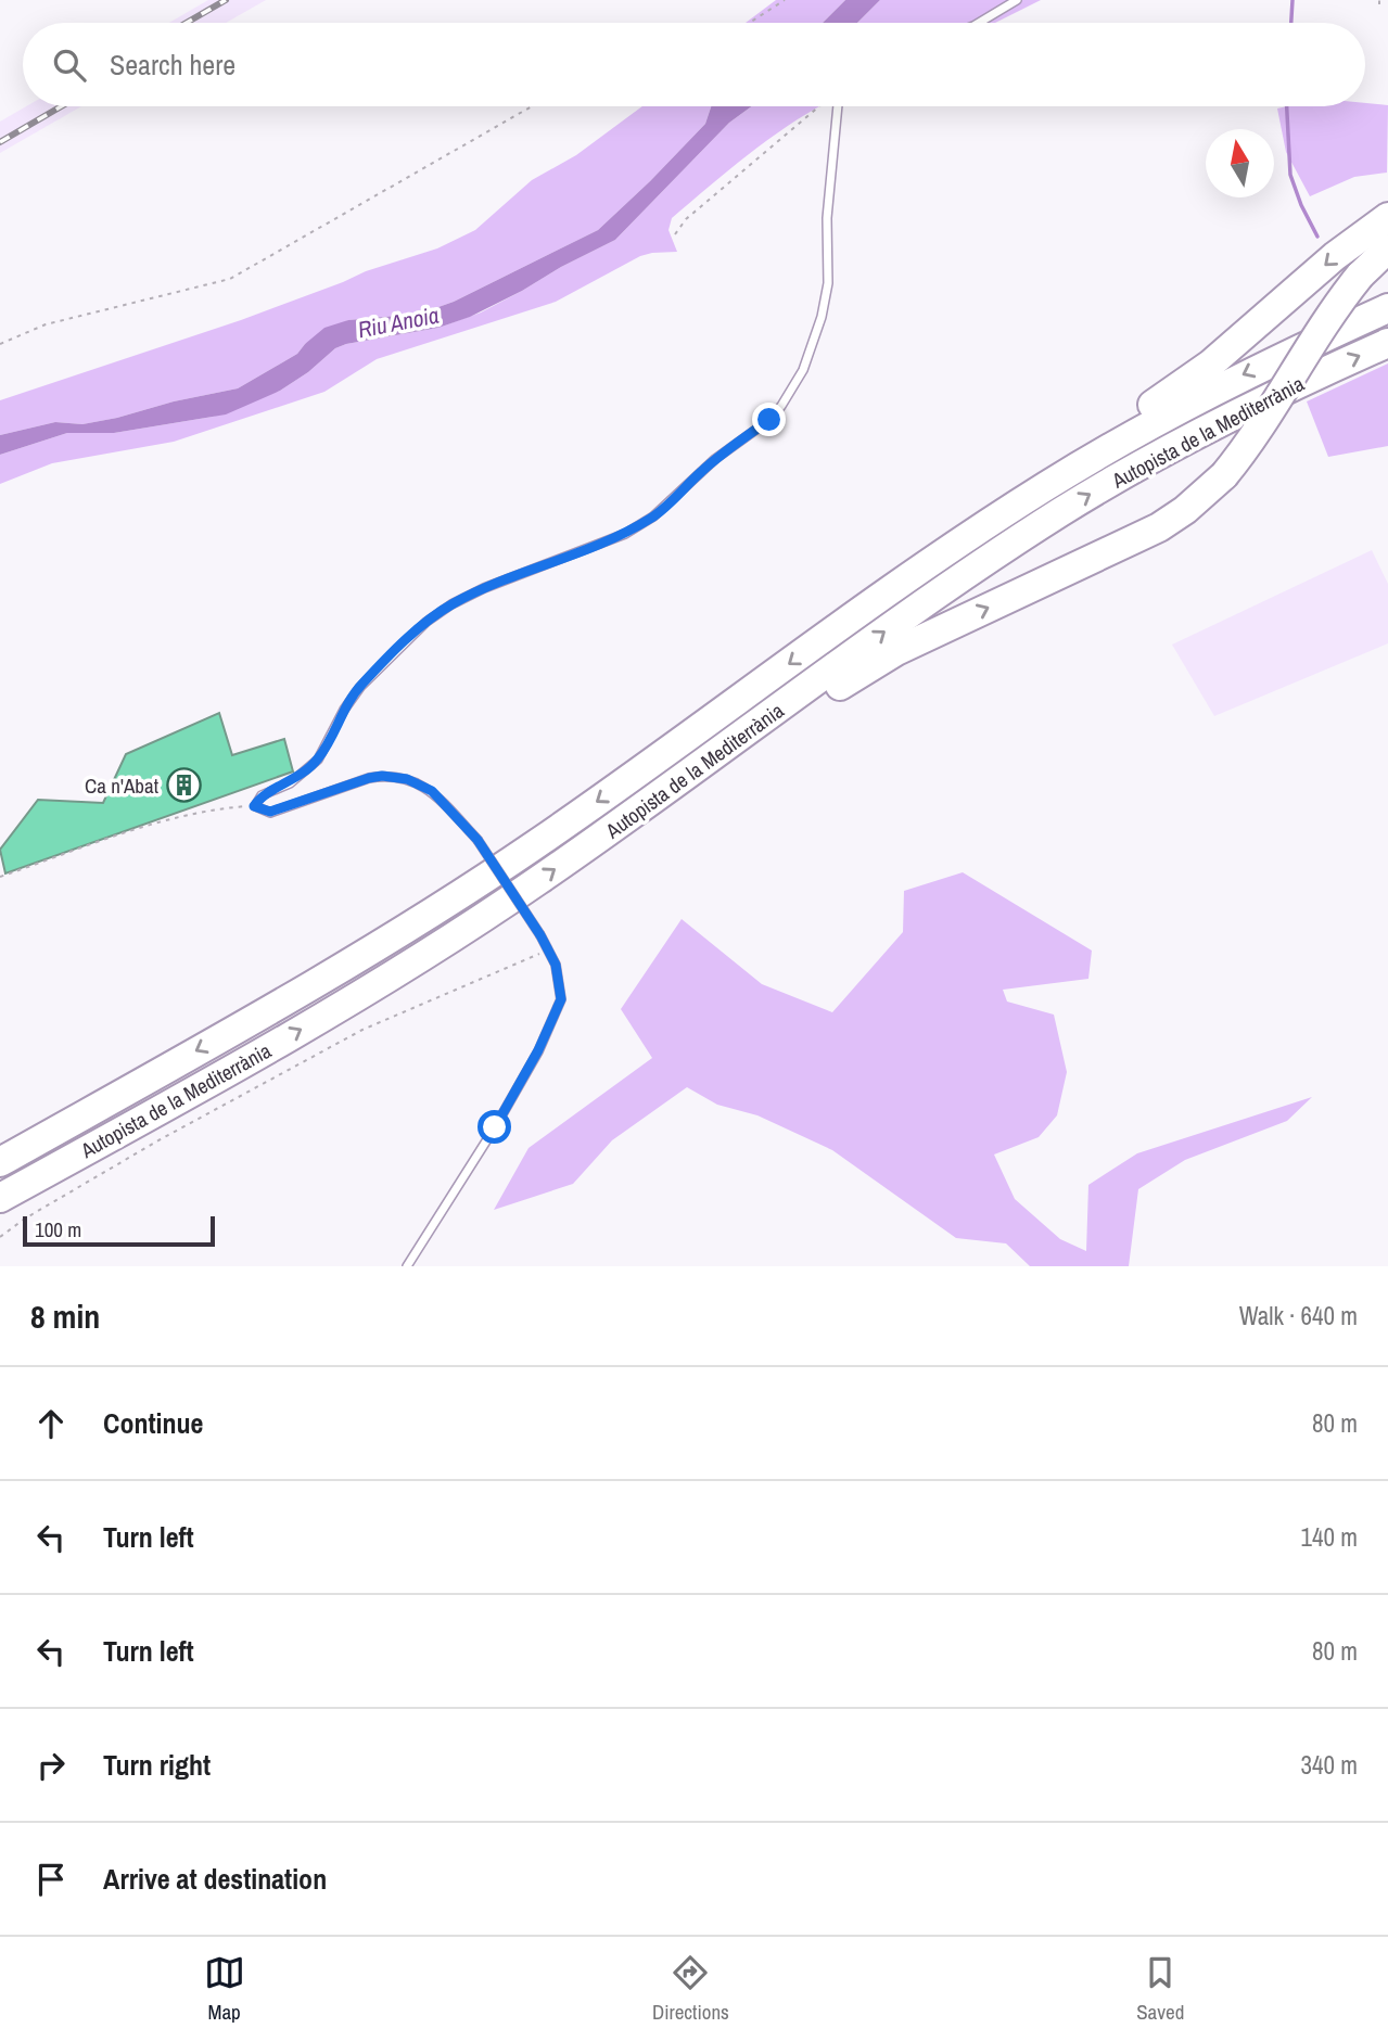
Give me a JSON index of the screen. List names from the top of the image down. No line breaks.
{"streets":{"highway":["Autopista de la Mediterrània"]},"water":["Riu Anoia"],"places":{"building":["Ca n'Abat"]},"scale_bar":"100 m","north":"top","page":{"search":"Search here","scale":"100 m","heading":["8 min","Walk · 640 m"],"list":[["Continue","80 m"],["Turn left","140 m"],["Turn left","80 m"],["Turn right","340 m"],"Arrive at destination"],"nav":["Map","Directions","Saved"]}}
